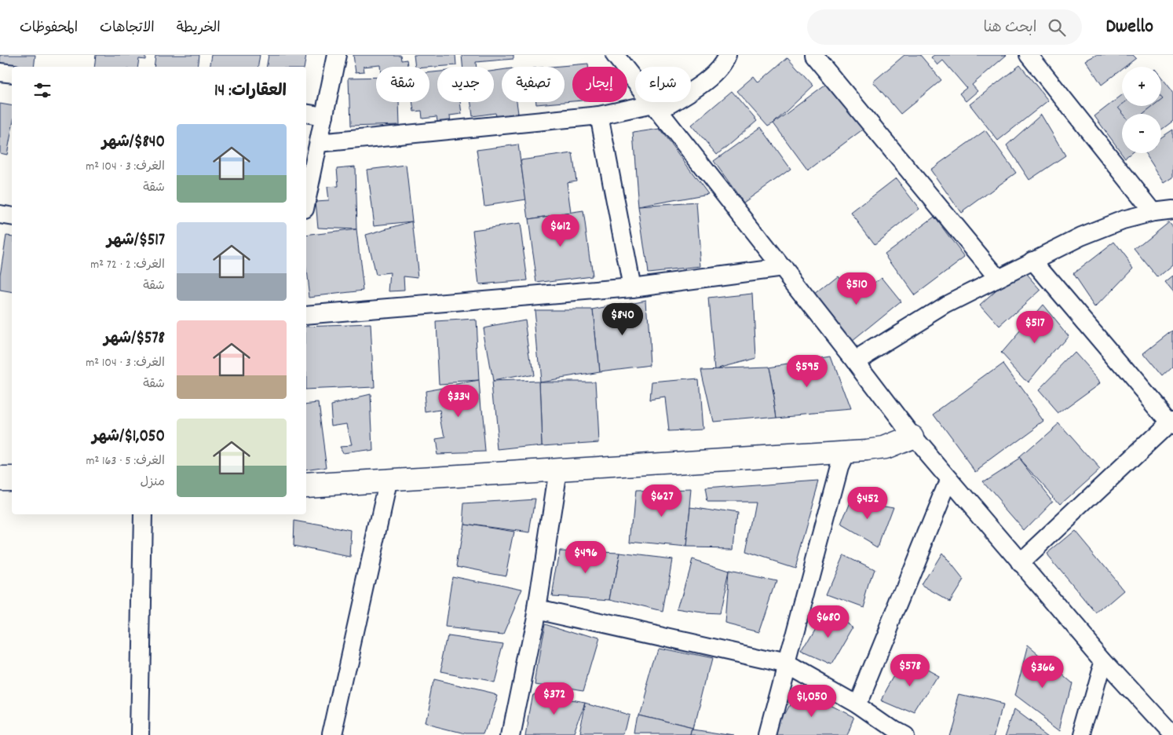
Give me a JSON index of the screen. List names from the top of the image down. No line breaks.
{"page":{"header":"Dwello","search":"ابحث هنا","nav":["الخريطة","الاتجاهات","المحفوظات"],"map_buttons":["+","−"],"chip":["شراء","إيجار","تصفية","جديد","شقة"],"heading":"العقارات: 14","list":[{"name":"$840/شهر","note":"الغرف: 3 · 104 m² · شقة"},{"name":"$517/شهر","note":"الغرف: 2 · 72 m² · شقة"},{"name":"$578/شهر","note":"الغرف: 3 · 104 m² · شقة"},{"name":"$1,050/شهر","note":"الغرف: 5 · 163 m² · منزل"}],"price":["$612","$510","$840","$517","$595","$334","$627","$452","$496","$680","$578","$366","$372","$1,050"]}}
